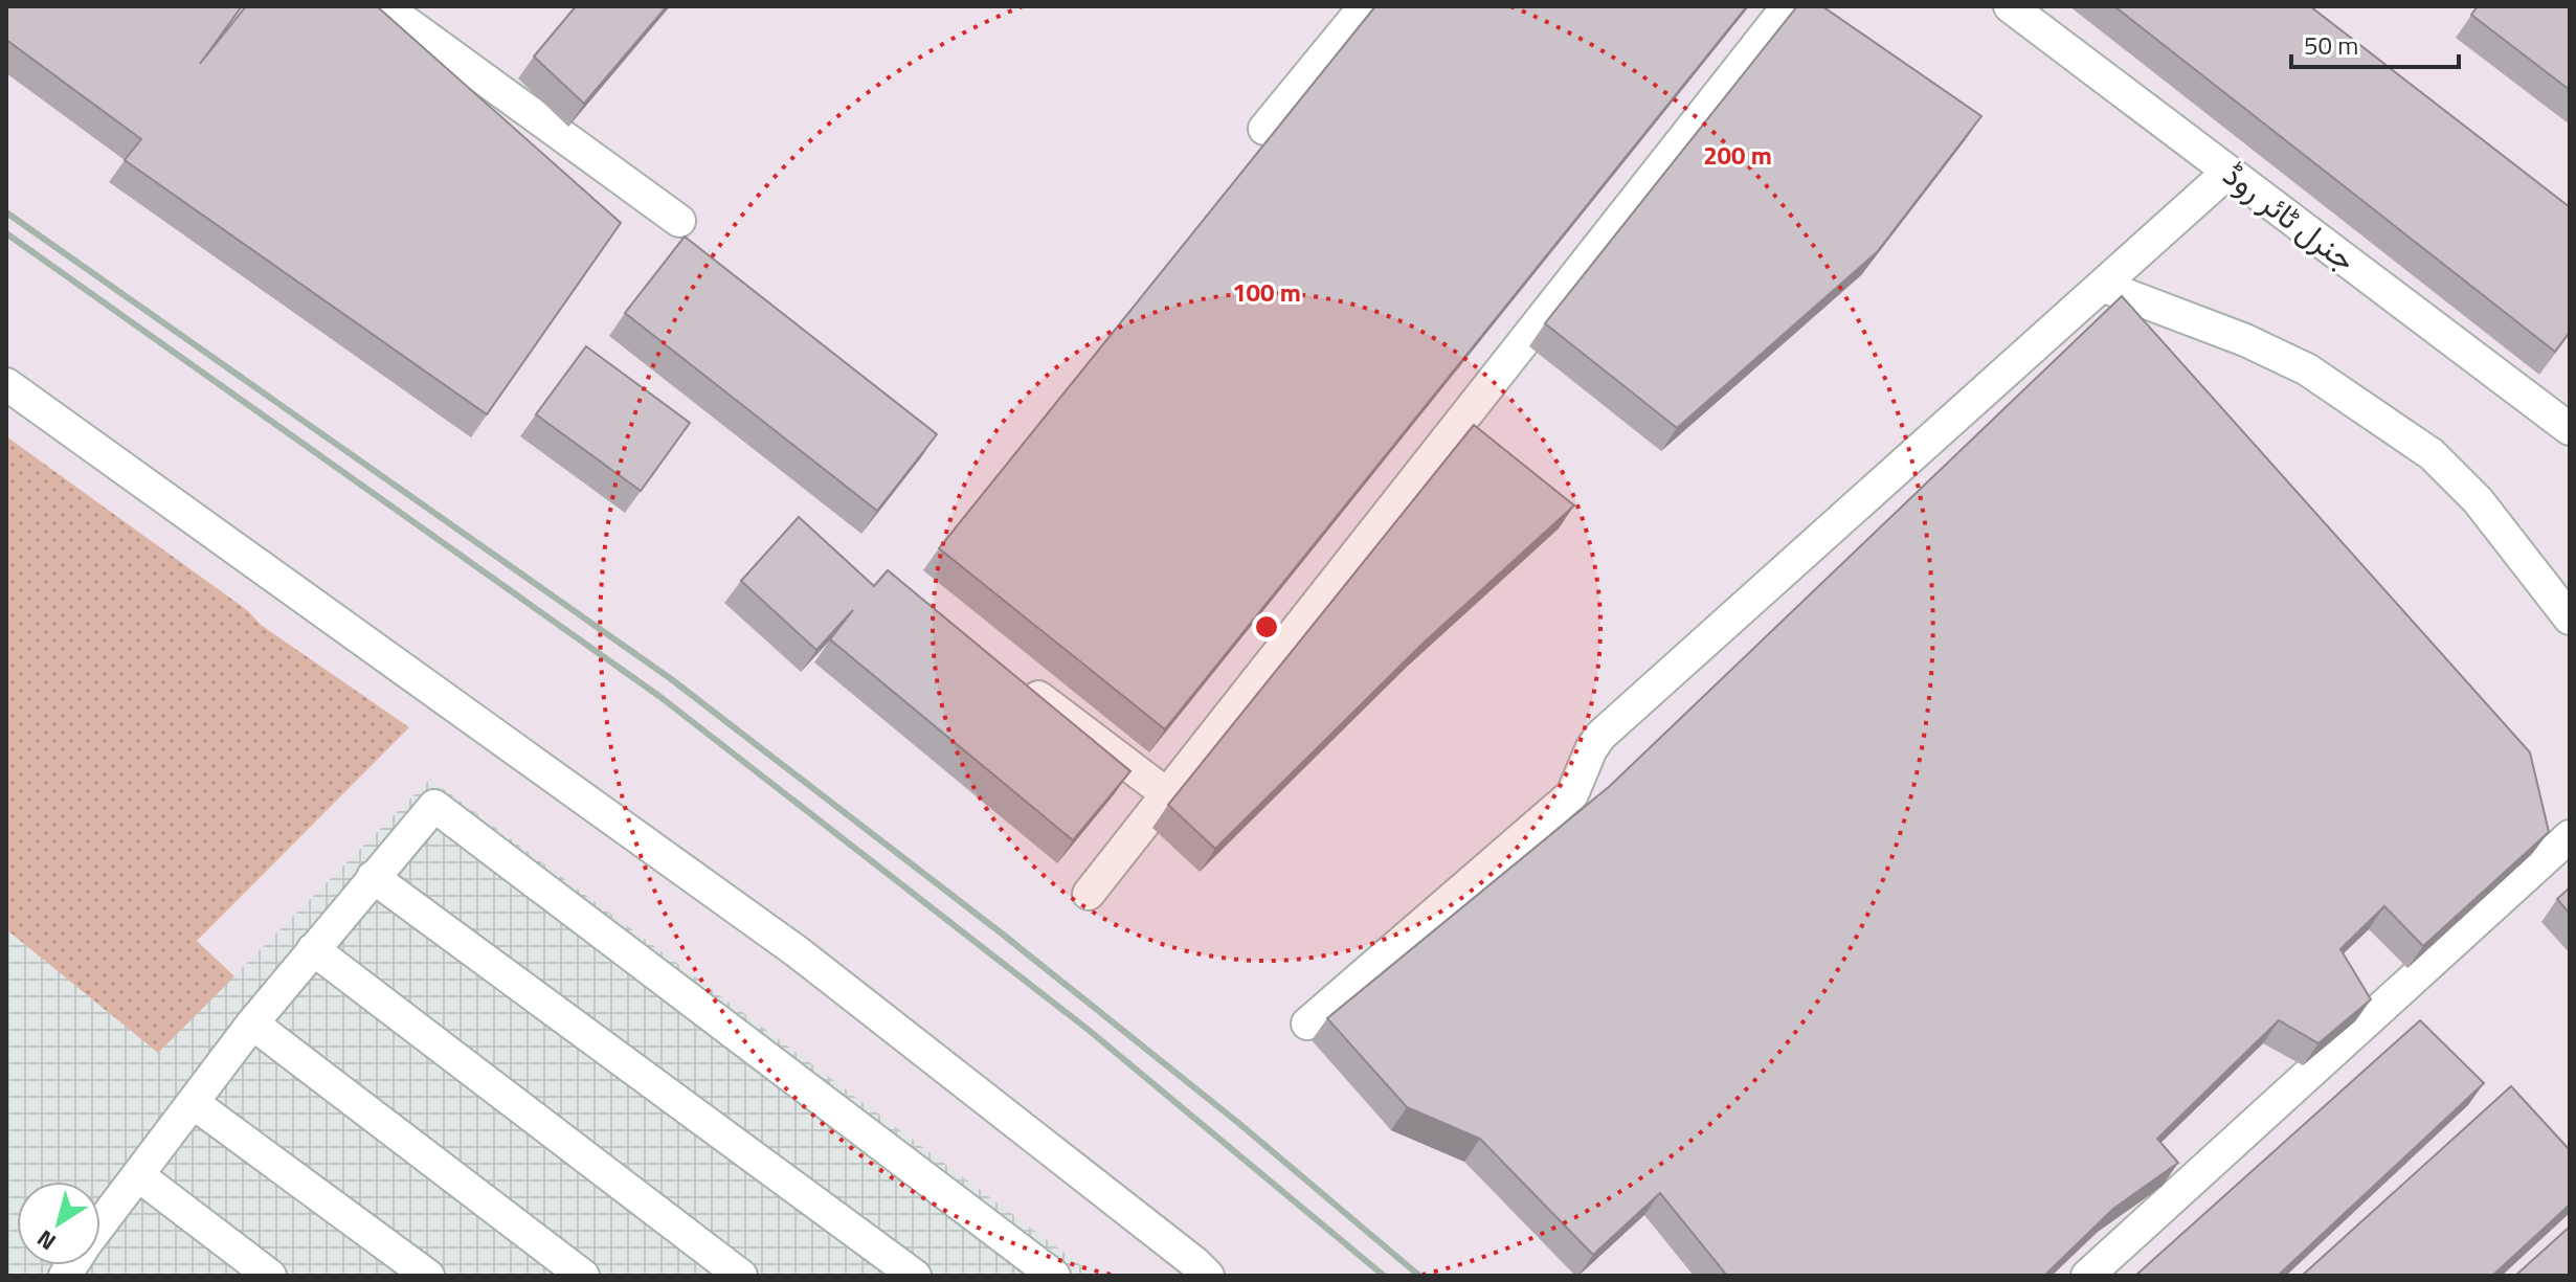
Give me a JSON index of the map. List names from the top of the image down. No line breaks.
{"streets":{"street":["جنرل ٹائر روڈ"]},"scale_bar":"50 m","north":"bottom left","rings":["200 m","100 m"]}
